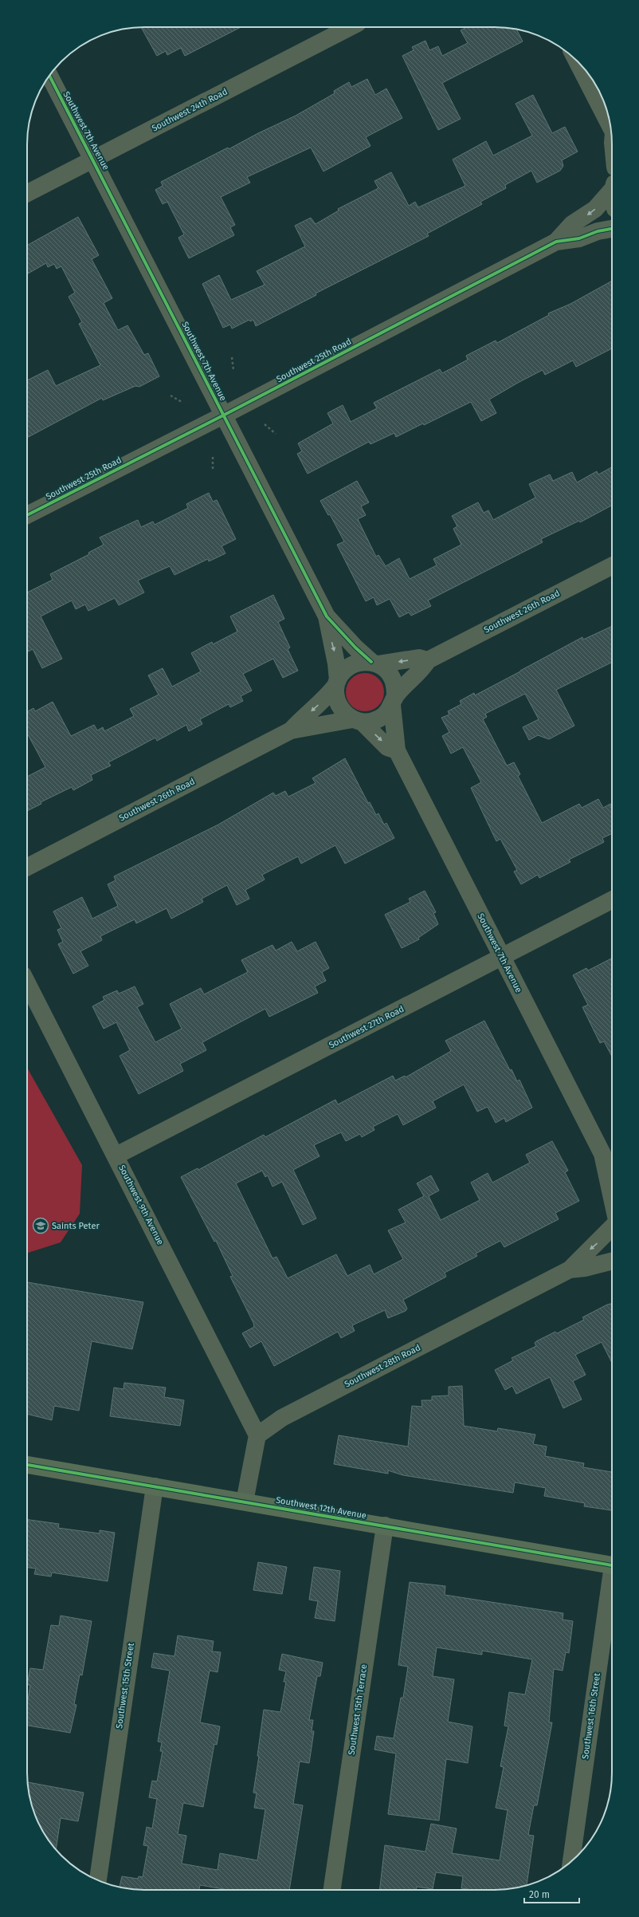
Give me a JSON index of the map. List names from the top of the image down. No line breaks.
{"streets":{"main road":["Southwest 12th Avenue"],"street":["Southwest 24th Road","Southwest 7th Avenue","Southwest 25th Road","Southwest 26th Road","Southwest 27th Road","Southwest 9th Avenue","Southwest 28th Road","Southwest 15th Street","Southwest 15th Terrace","Southwest 16th Street"]},"crossings":[["Southwest 24th Road","Southwest 7th Avenue"],["Southwest 7th Avenue","Southwest 25th Road"],["Southwest 7th Avenue","Southwest 26th Road"],["Southwest 7th Avenue","Southwest 27th Road"],["Southwest 27th Road","Southwest 9th Avenue"],["Southwest 9th Avenue","Southwest 28th Road"],["Southwest 12th Avenue","Southwest 15th Street"],["Southwest 12th Avenue","Southwest 15th Terrace"]],"places":{"school or university":["Saints Peter"]},"scale_bar":"20 m"}
